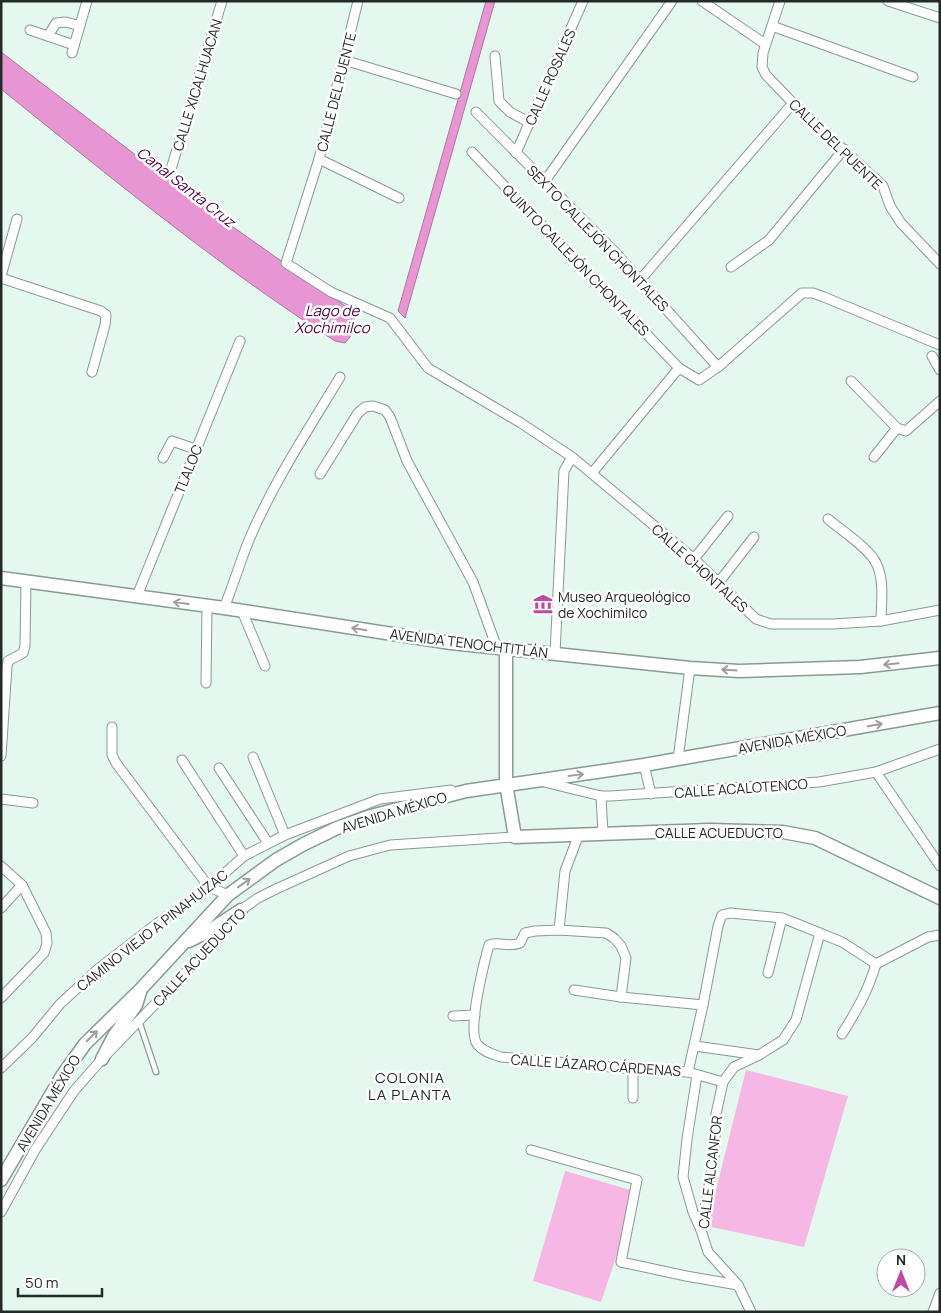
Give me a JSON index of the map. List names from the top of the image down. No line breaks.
{"streets":{"main road":["AVENIDA TENOCHTITLÁN","AVENIDA MÉXICO","CALLE ACUEDUCTO"],"street":["CALLE ROSALES","CALLE XICALHUACAN","CALLE DEL PUENTE","SEXTO CALLEJÓN CHONTALES","QUINTO CALLEJÓN CHONTALES","TLALOC","CALLE CHONTALES","CALLE ACALOTENCO","CAMINO VIEJO A PINAHUIZAC","CALLE LÁZARO CÁRDENAS","CALLE ALCANFOR"]},"crossings":[["CALLE ROSALES","SEXTO CALLEJÓN CHONTALES"],["CALLE DEL PUENTE","CALLE CHONTALES"],["SEXTO CALLEJÓN CHONTALES","QUINTO CALLEJÓN CHONTALES"],["TLALOC","AVENIDA TENOCHTITLÁN"],["AVENIDA MÉXICO","CALLE ACALOTENCO"],["AVENIDA MÉXICO","CAMINO VIEJO A PINAHUIZAC"]],"one_way":["AVENIDA TENOCHTITLÁN","AVENIDA MÉXICO"],"districts":["COLONIA LA PLANTA"],"water":["Canal Santa Cruz","Lago de Xochimilco"],"places":{"museum":["Museo Arqueológico de Xochimilco"]},"scale_bar":"50 m","north":"top"}
